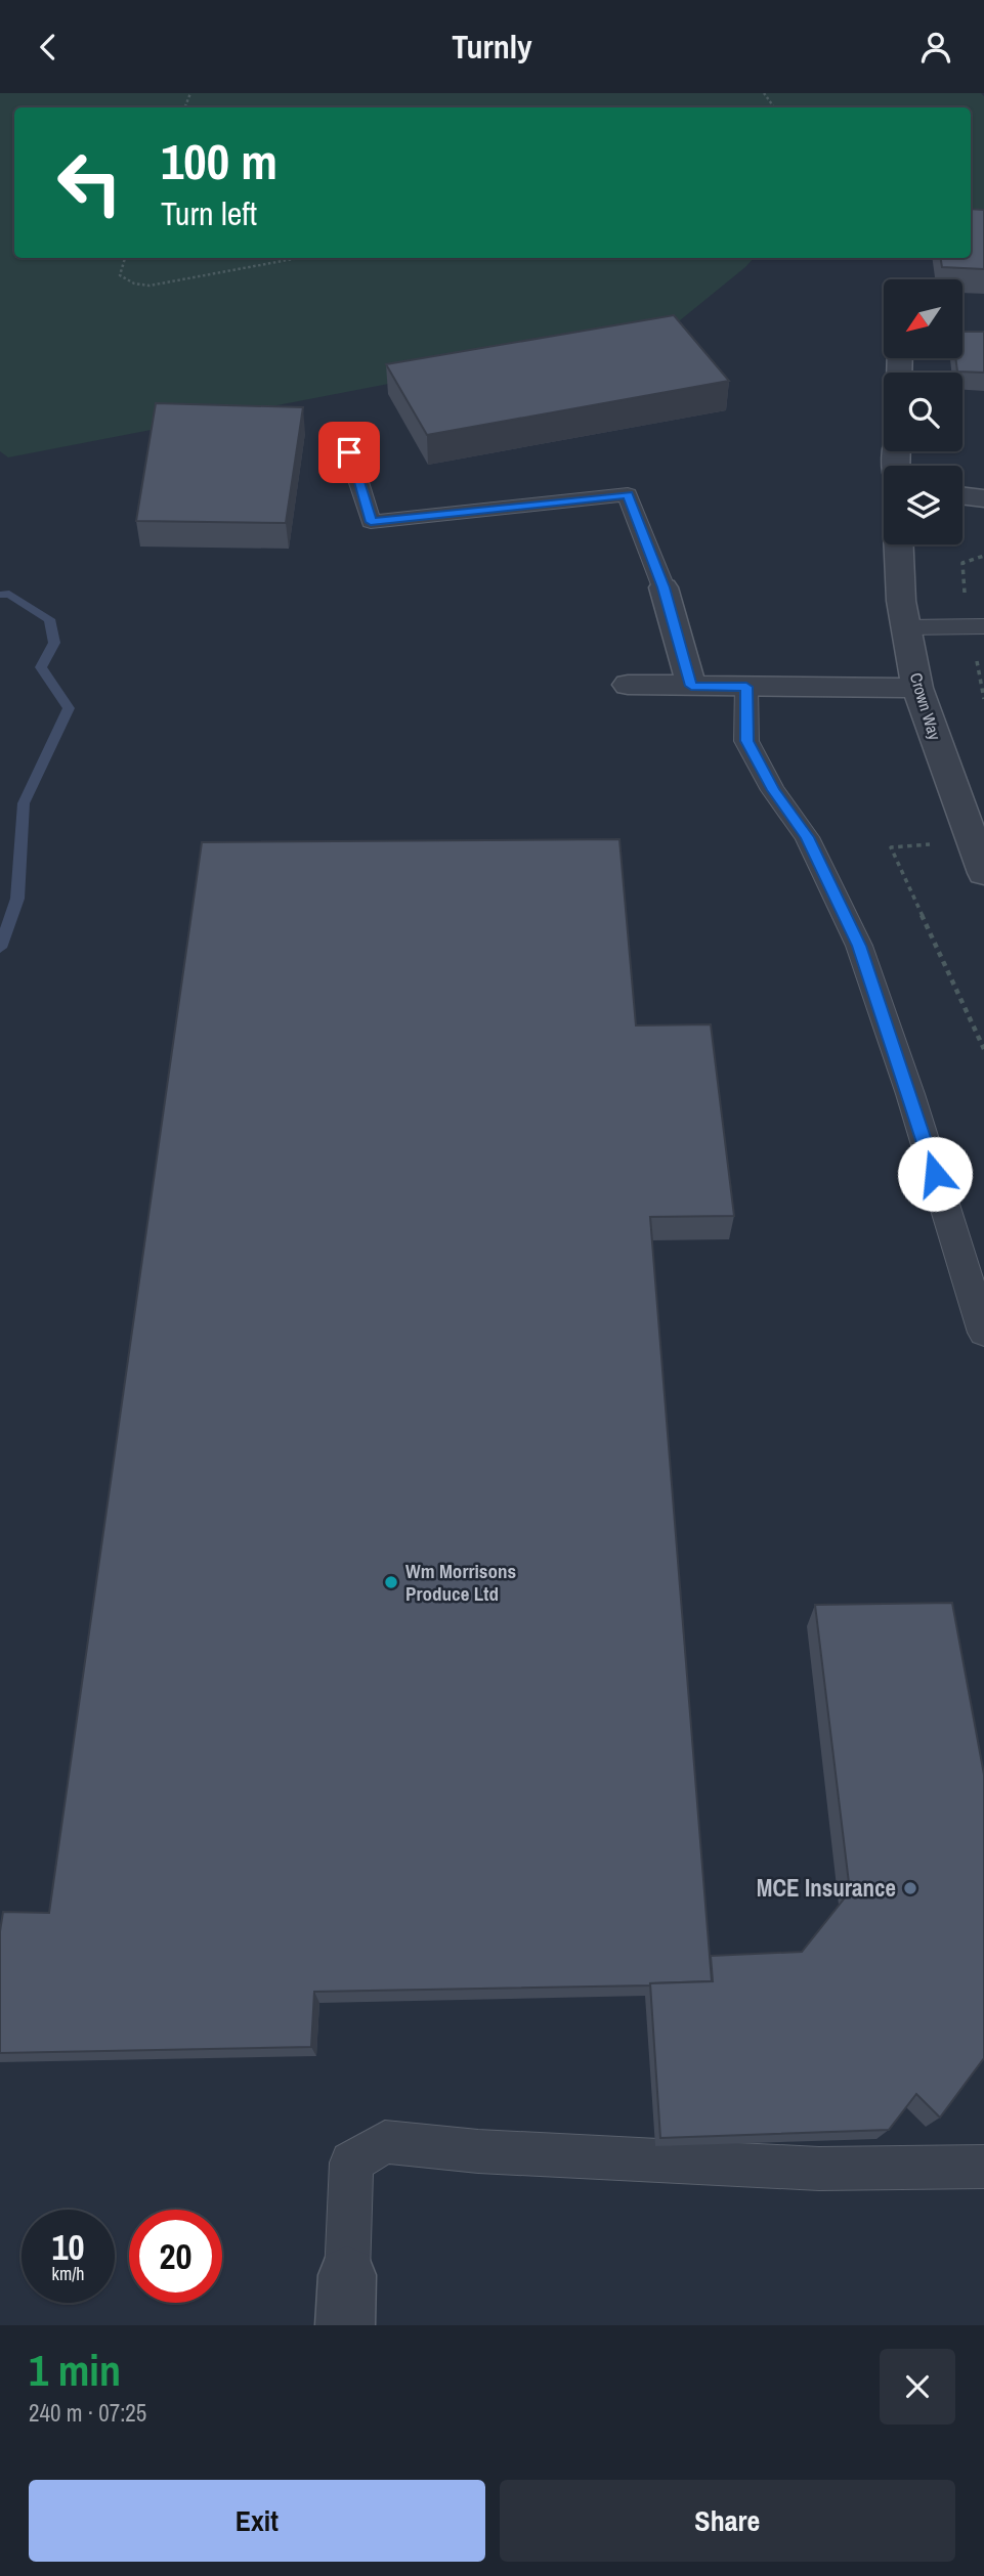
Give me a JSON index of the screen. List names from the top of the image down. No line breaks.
{"streets":{"street":["Crown Way"]},"places":["Wm Morrisons Produce Ltd","MCE Insurance"],"north":"bottom left","page":{"header":"Turnly","turn":["100 m","Turn left"],"speed":"10 km/h","limit":"20","heading":["1 min","240 m · 07:25"],"buttons":["Exit","Share"]}}
